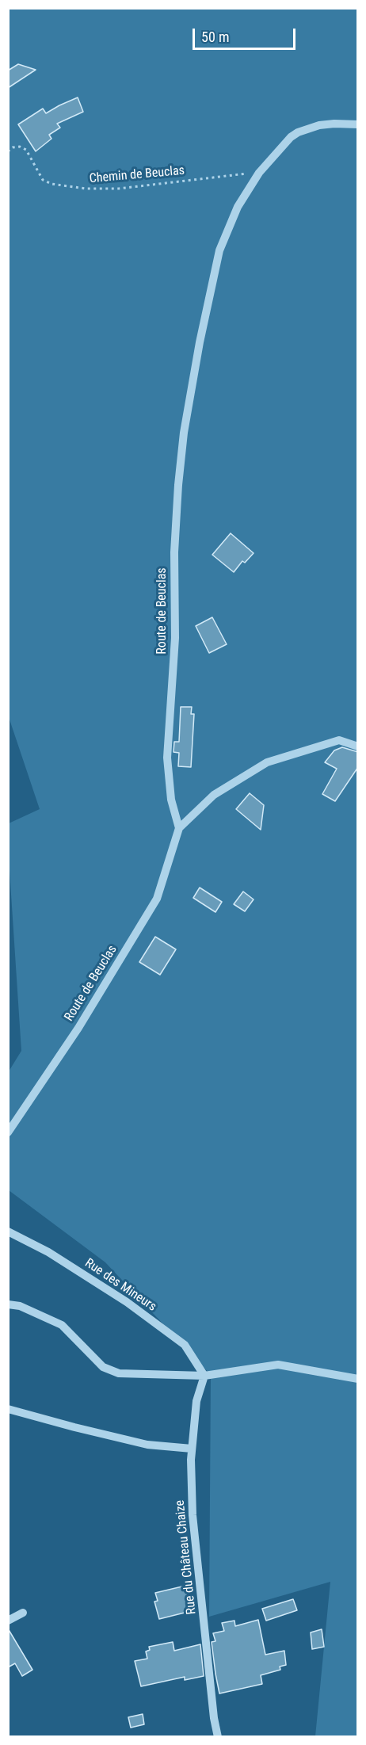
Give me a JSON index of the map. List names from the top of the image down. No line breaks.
{"streets":{"street":["Route de Beuclas","Rue des Mineurs","Rue du Château Chaize"],"path":["Chemin de Beuclas"]},"crossings":[["Chemin de Beuclas","Route de Beuclas"],["Rue des Mineurs","Rue du Château Chaize"]],"scale_bar":"50 m"}
